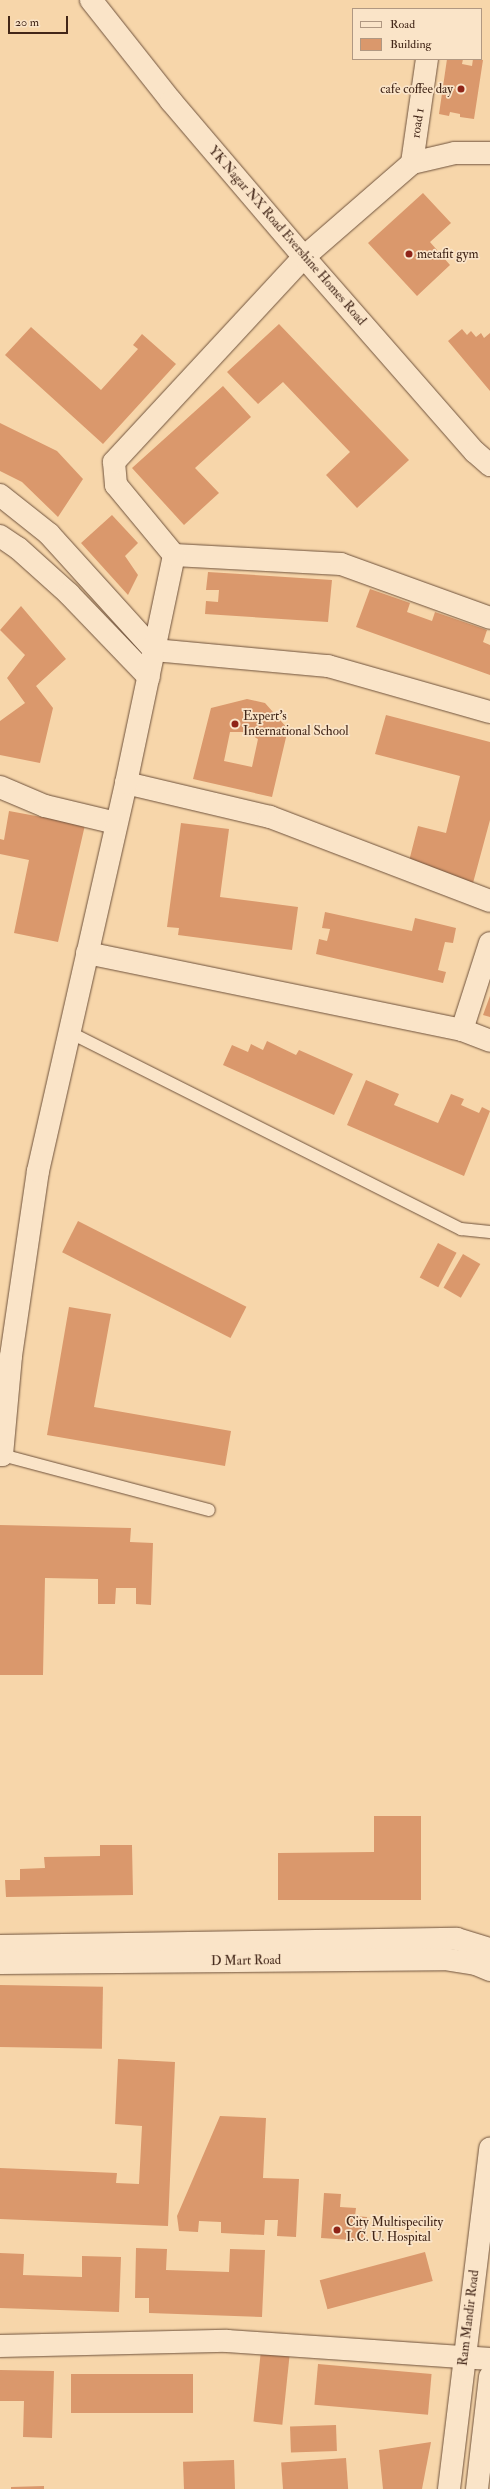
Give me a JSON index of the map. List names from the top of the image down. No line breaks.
{"streets":{"street":["road 1","YK Nagar NX Road Evershine Homes Road","D Mart Road","Ram Mandir Road"]},"places":["cafe coffee day","metafit gym","Expert's International School","City Multispecility I. C. U. Hospital"],"legend":["Road","Building"],"scale_bar":"20 m"}
